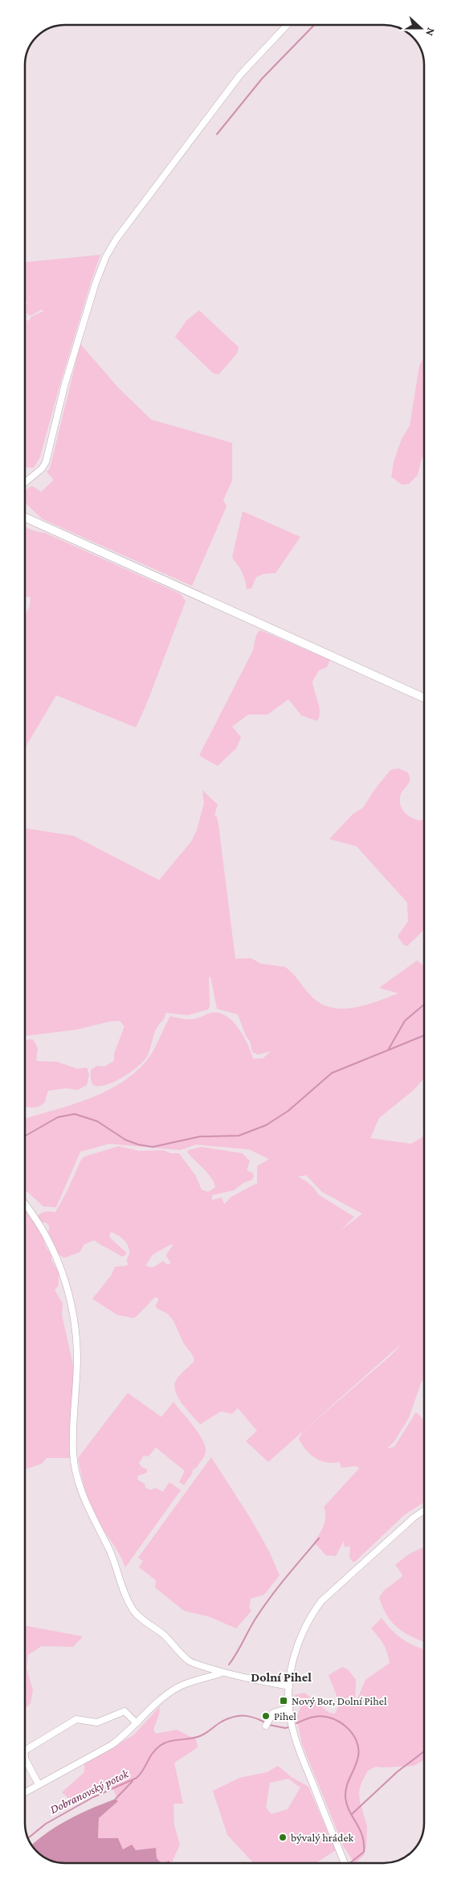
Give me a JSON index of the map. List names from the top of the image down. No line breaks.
{"districts":["Dolní Pihel"],"water":["Dobranovský potok"],"places":{"transit":["Nový Bor, Dolní Pihel"],"other":["Pihel","bývalý hrádek"]},"north":"right"}
